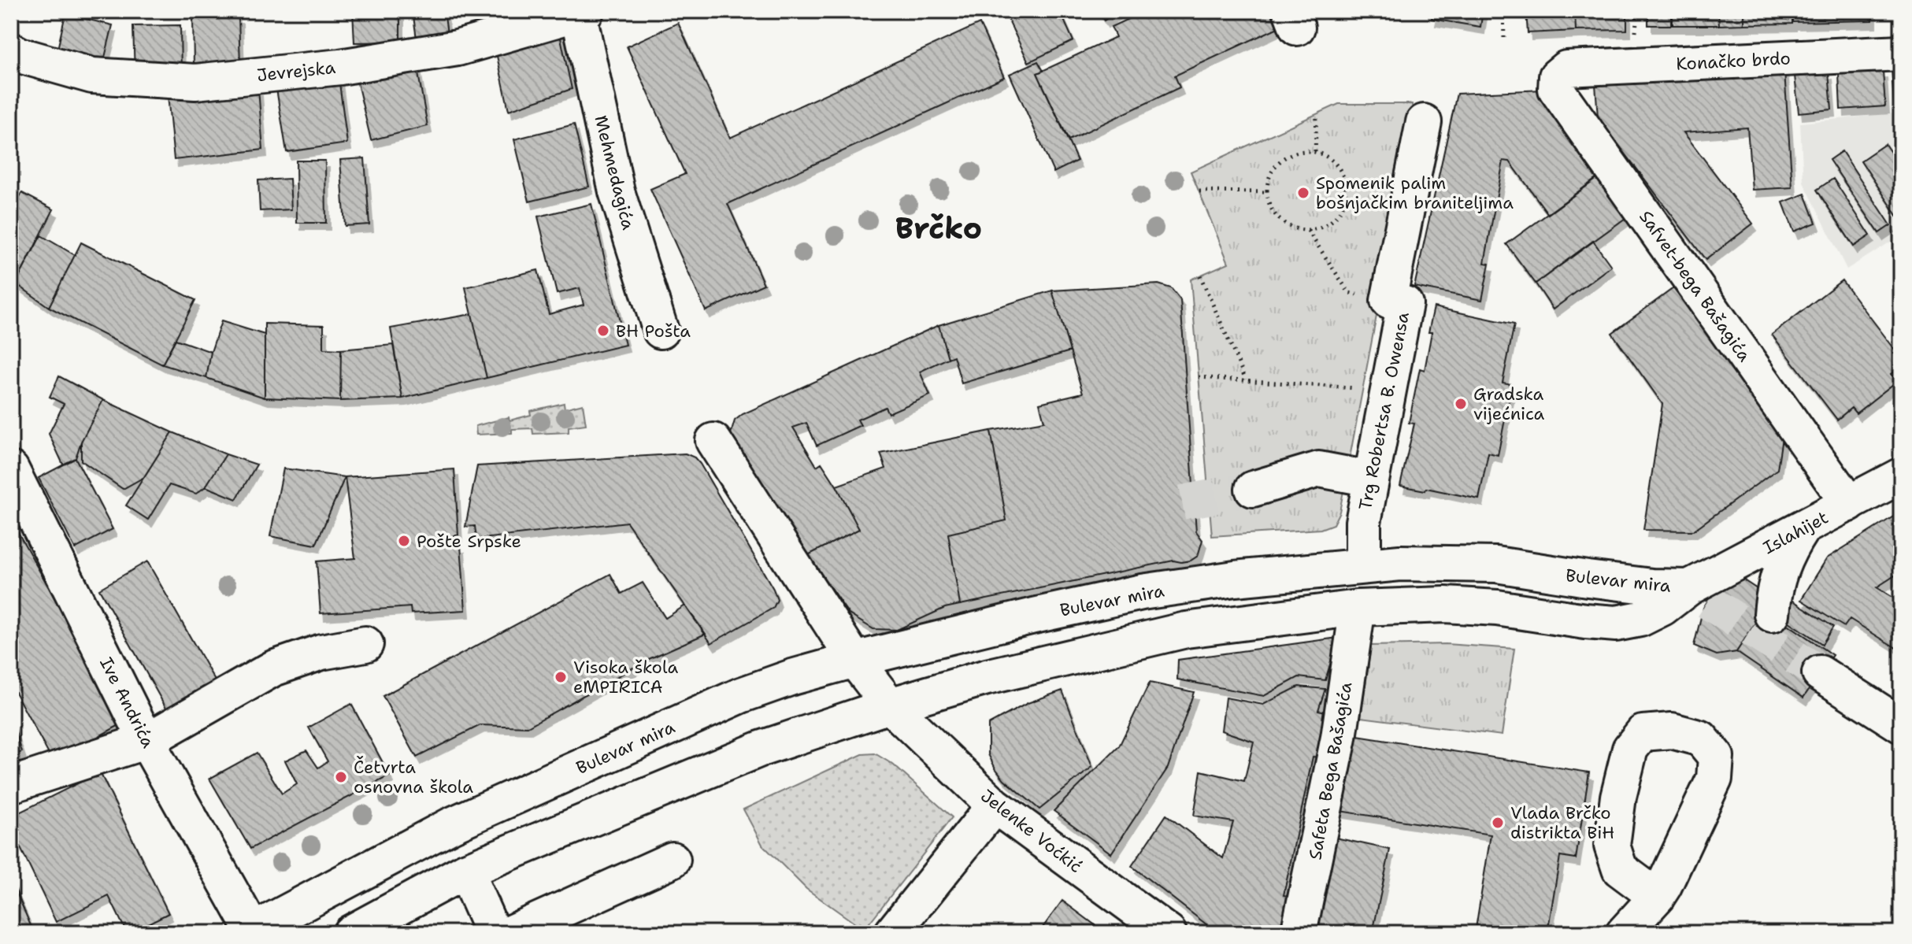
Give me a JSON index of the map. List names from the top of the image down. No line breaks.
{"streets":{"street":["Konačko brdo","Jevrejska","Mehmedagića","Safvet-bega Bašagića","Trg Robertsa B. Owensa","Islahijet","Bulevar mira","Ive Andrića","Safeta Bega Bašagića","Jelenke Voćkić"]},"crossings":[["Konačko brdo","Safvet-bega Bašagića"],["Jevrejska","Mehmedagića"],["Safvet-bega Bašagića","Islahijet"],["Trg Robertsa B. Owensa","Bulevar mira"],["Islahijet","Bulevar mira"],["Bulevar mira","Ive Andrića"],["Bulevar mira","Safeta Bega Bašagića"],["Bulevar mira","Jelenke Voćkić"]],"districts":["Brčko"],"places":["Spomenik palim bošnjačkim braniteljima","BH Pošta","Gradska vijećnica","Pošte Srpske","Visoka škola eMPIRICA","Četvrta osnovna škola","Vlada Brčko distrikta BiH"]}
